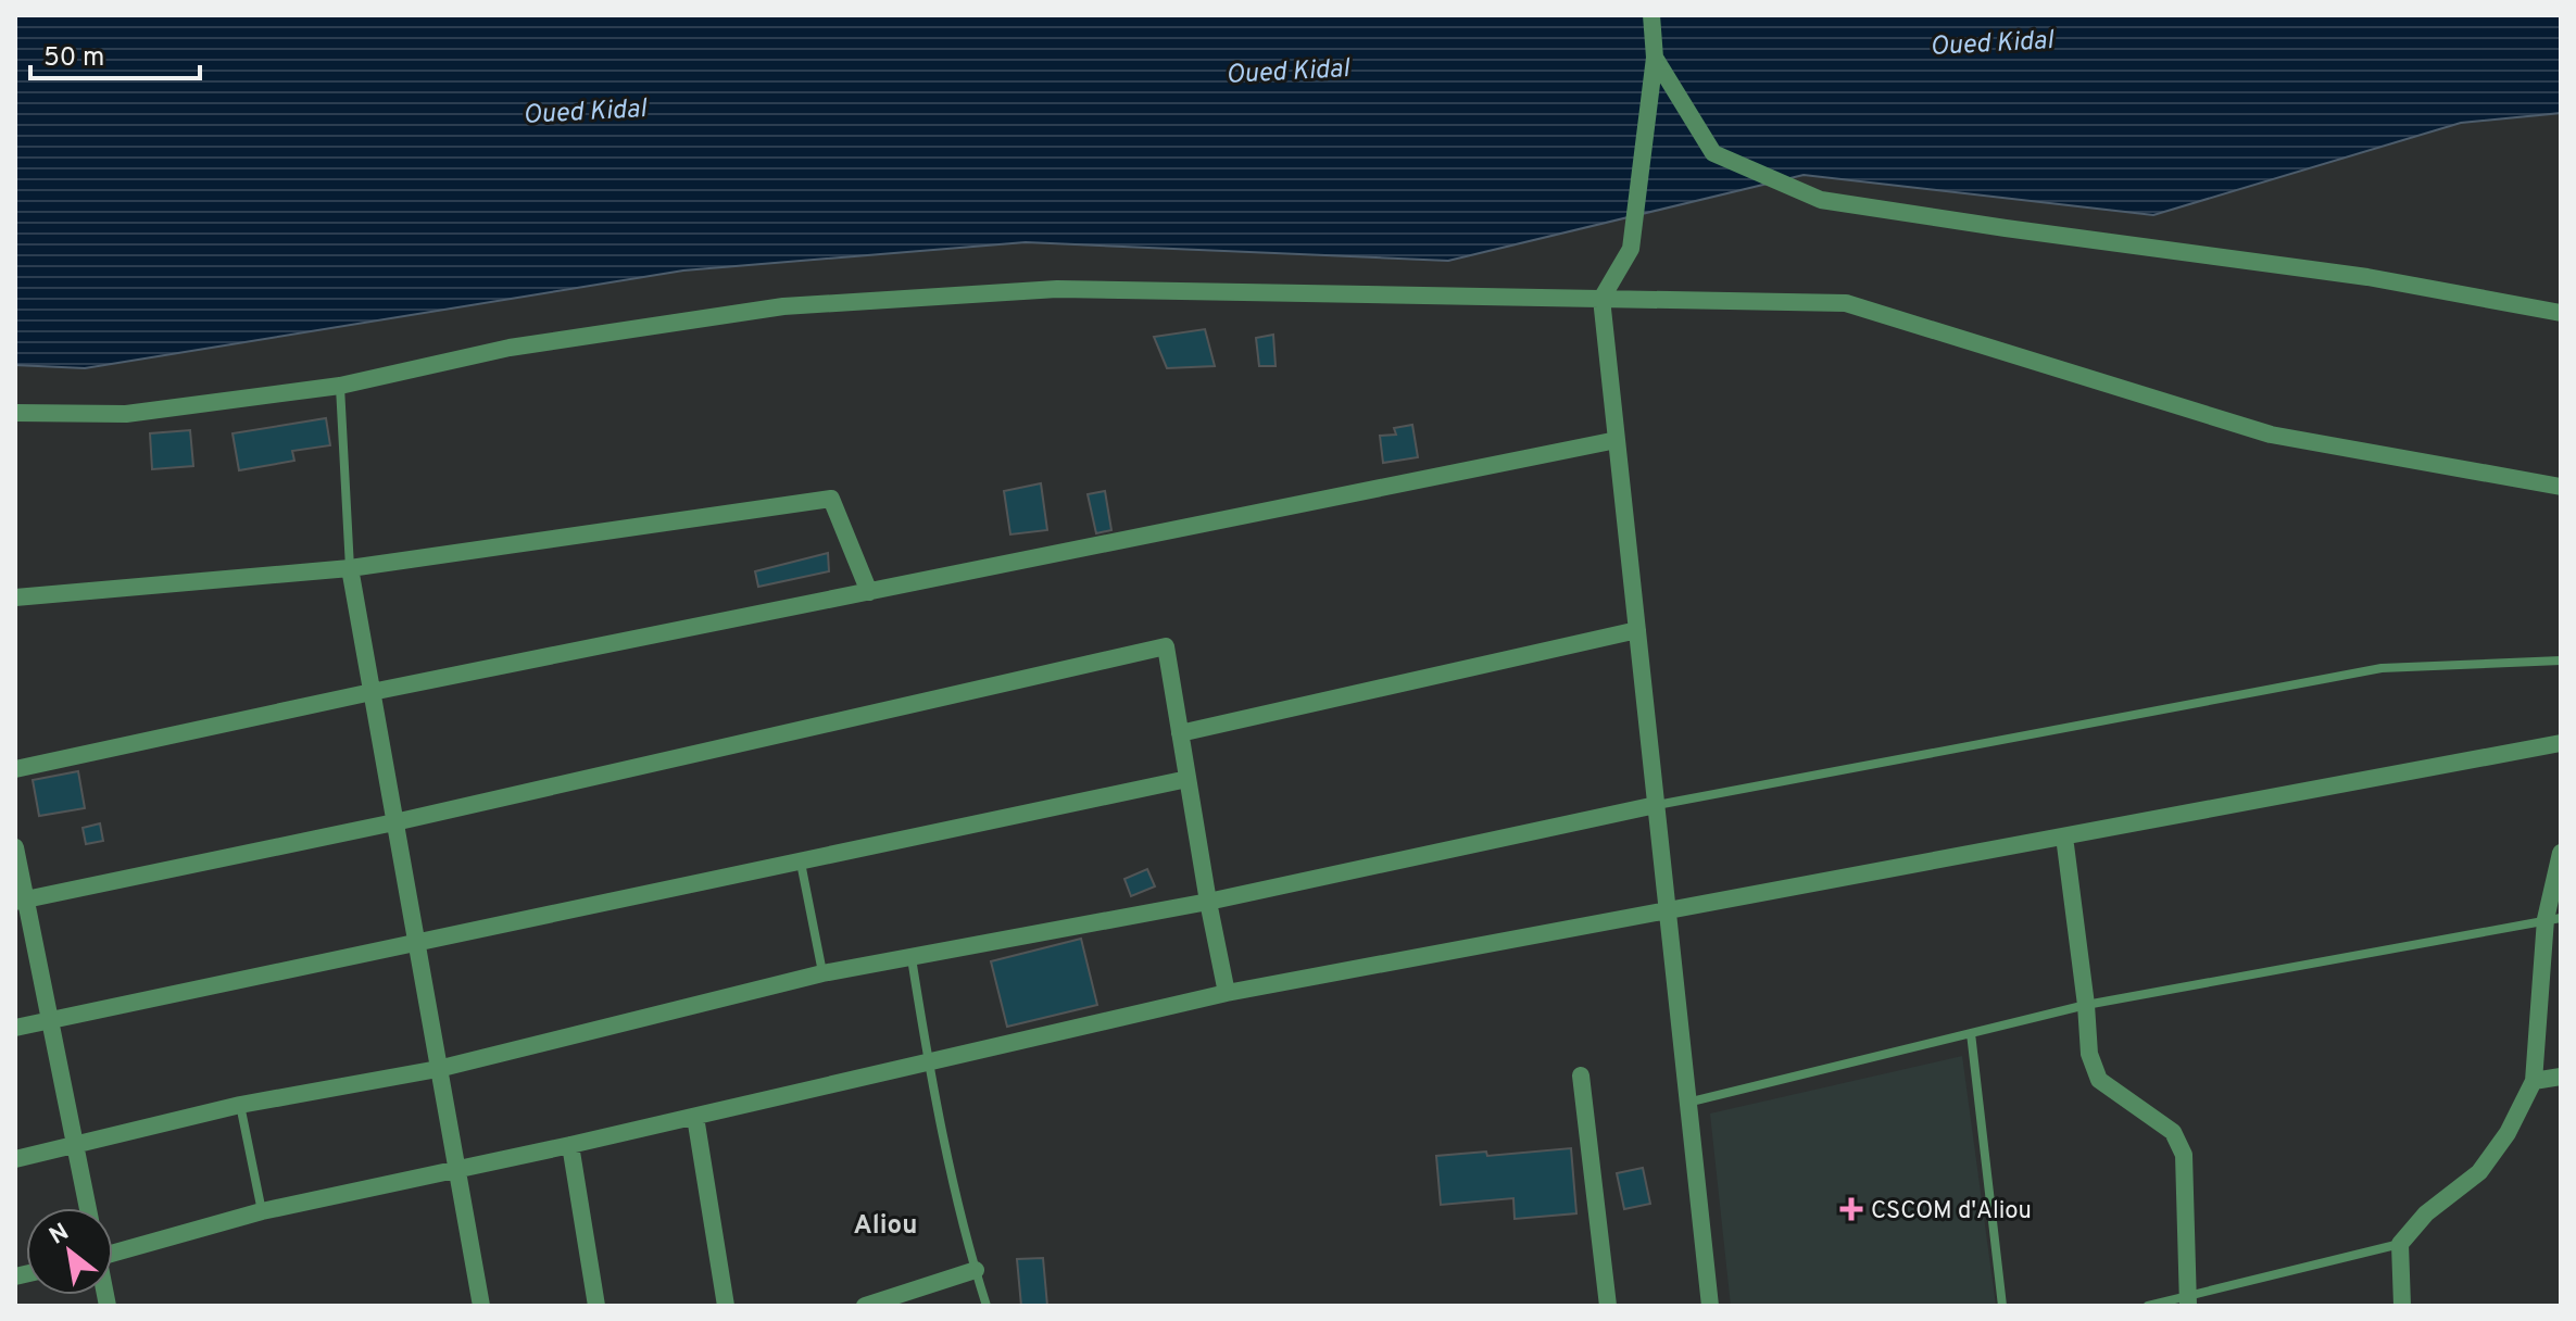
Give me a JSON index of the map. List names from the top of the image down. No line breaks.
{"districts":["Aliou"],"water":["Oued Kidal"],"places":{"health":["CSCOM d'Aliou"]},"scale_bar":"50 m","north":"top left"}
